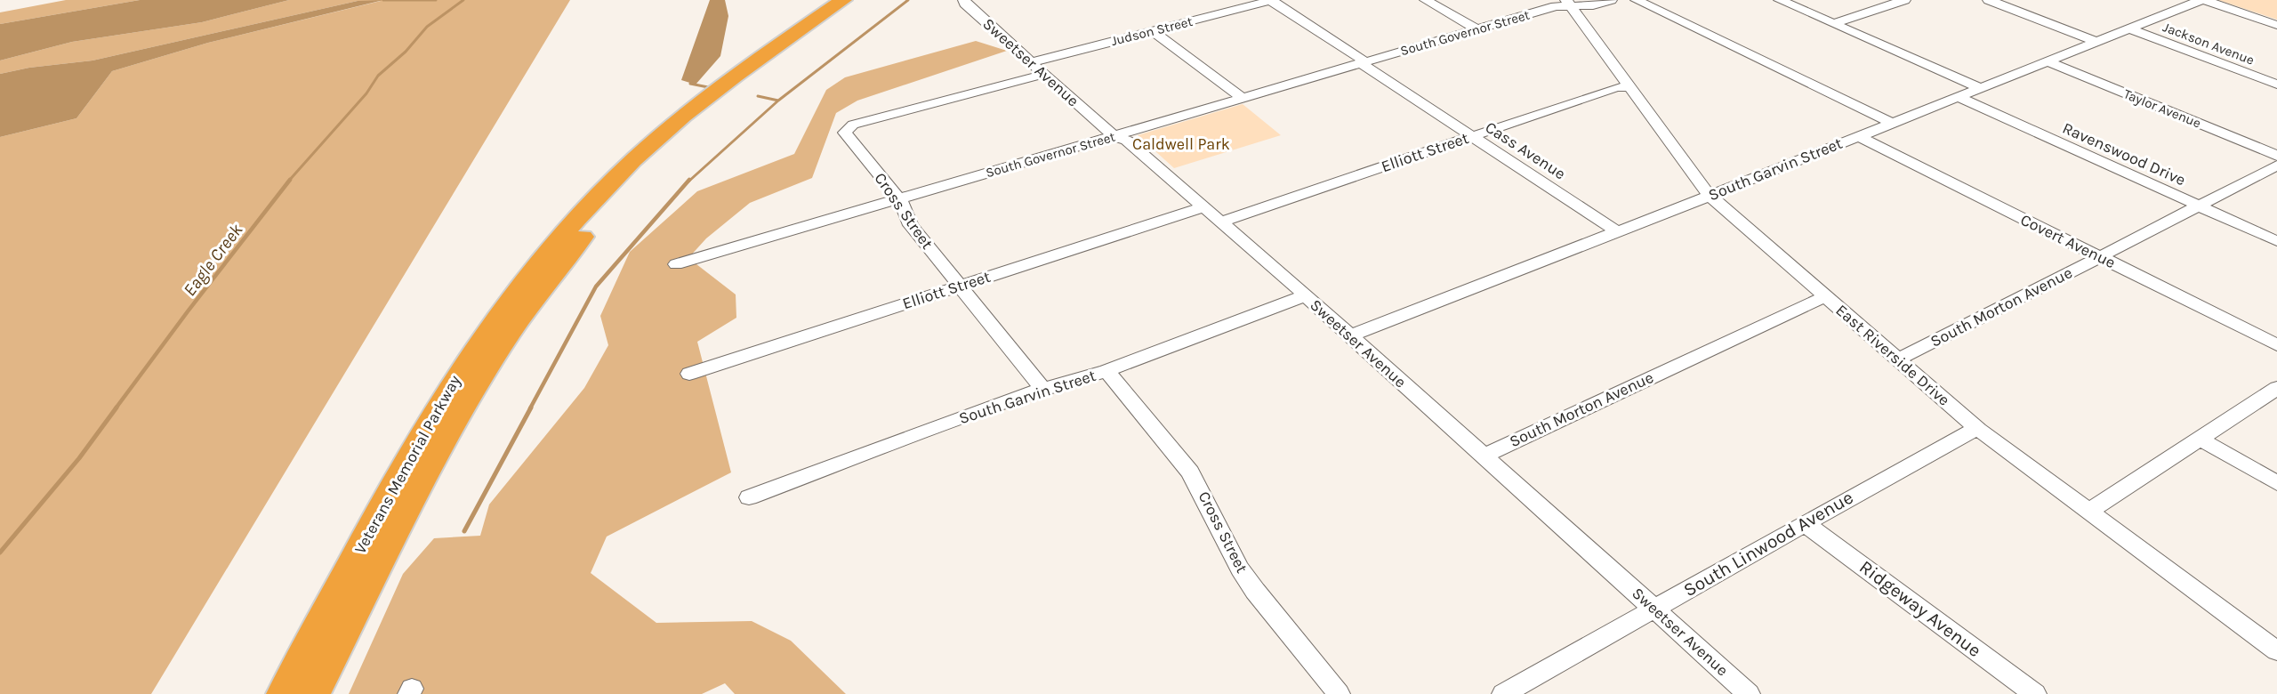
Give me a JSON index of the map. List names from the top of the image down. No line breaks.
{"streets":{"highway":["Veterans Memorial Parkway"],"street":["Judson Street","South Governor Street","Jackson Avenue","Sweetser Avenue","Taylor Avenue","Cass Avenue","Elliott Street","Ravenswood Drive","South Garvin Street","Cross Street","Covert Avenue","South Morton Avenue","East Riverside Drive","South Linwood Avenue","Ridgeway Avenue"]},"crossings":[["Judson Street","Sweetser Avenue"],["Judson Street","Cass Avenue"],["Judson Street","Cross Street"],["South Governor Street","Sweetser Avenue"],["South Governor Street","Cass Avenue"],["South Governor Street","Cross Street"],["South Governor Street","East Riverside Drive"],["Jackson Avenue","South Garvin Street"],["Sweetser Avenue","Elliott Street"],["Sweetser Avenue","South Garvin Street"],["Sweetser Avenue","South Morton Avenue"],["Sweetser Avenue","South Linwood Avenue"],["Taylor Avenue","South Garvin Street"],["Cass Avenue","Elliott Street"],["Cass Avenue","South Garvin Street"],["Elliott Street","Cross Street"],["Elliott Street","East Riverside Drive"],["Ravenswood Drive","South Garvin Street"],["Ravenswood Drive","South Morton Avenue"],["South Garvin Street","Cross Street"],["South Garvin Street","Covert Avenue"],["South Garvin Street","East Riverside Drive"],["Covert Avenue","South Morton Avenue"],["South Morton Avenue","East Riverside Drive"],["East Riverside Drive","South Linwood Avenue"],["South Linwood Avenue","Ridgeway Avenue"]],"water":["Eagle Creek"],"parks":["Caldwell Park"]}
